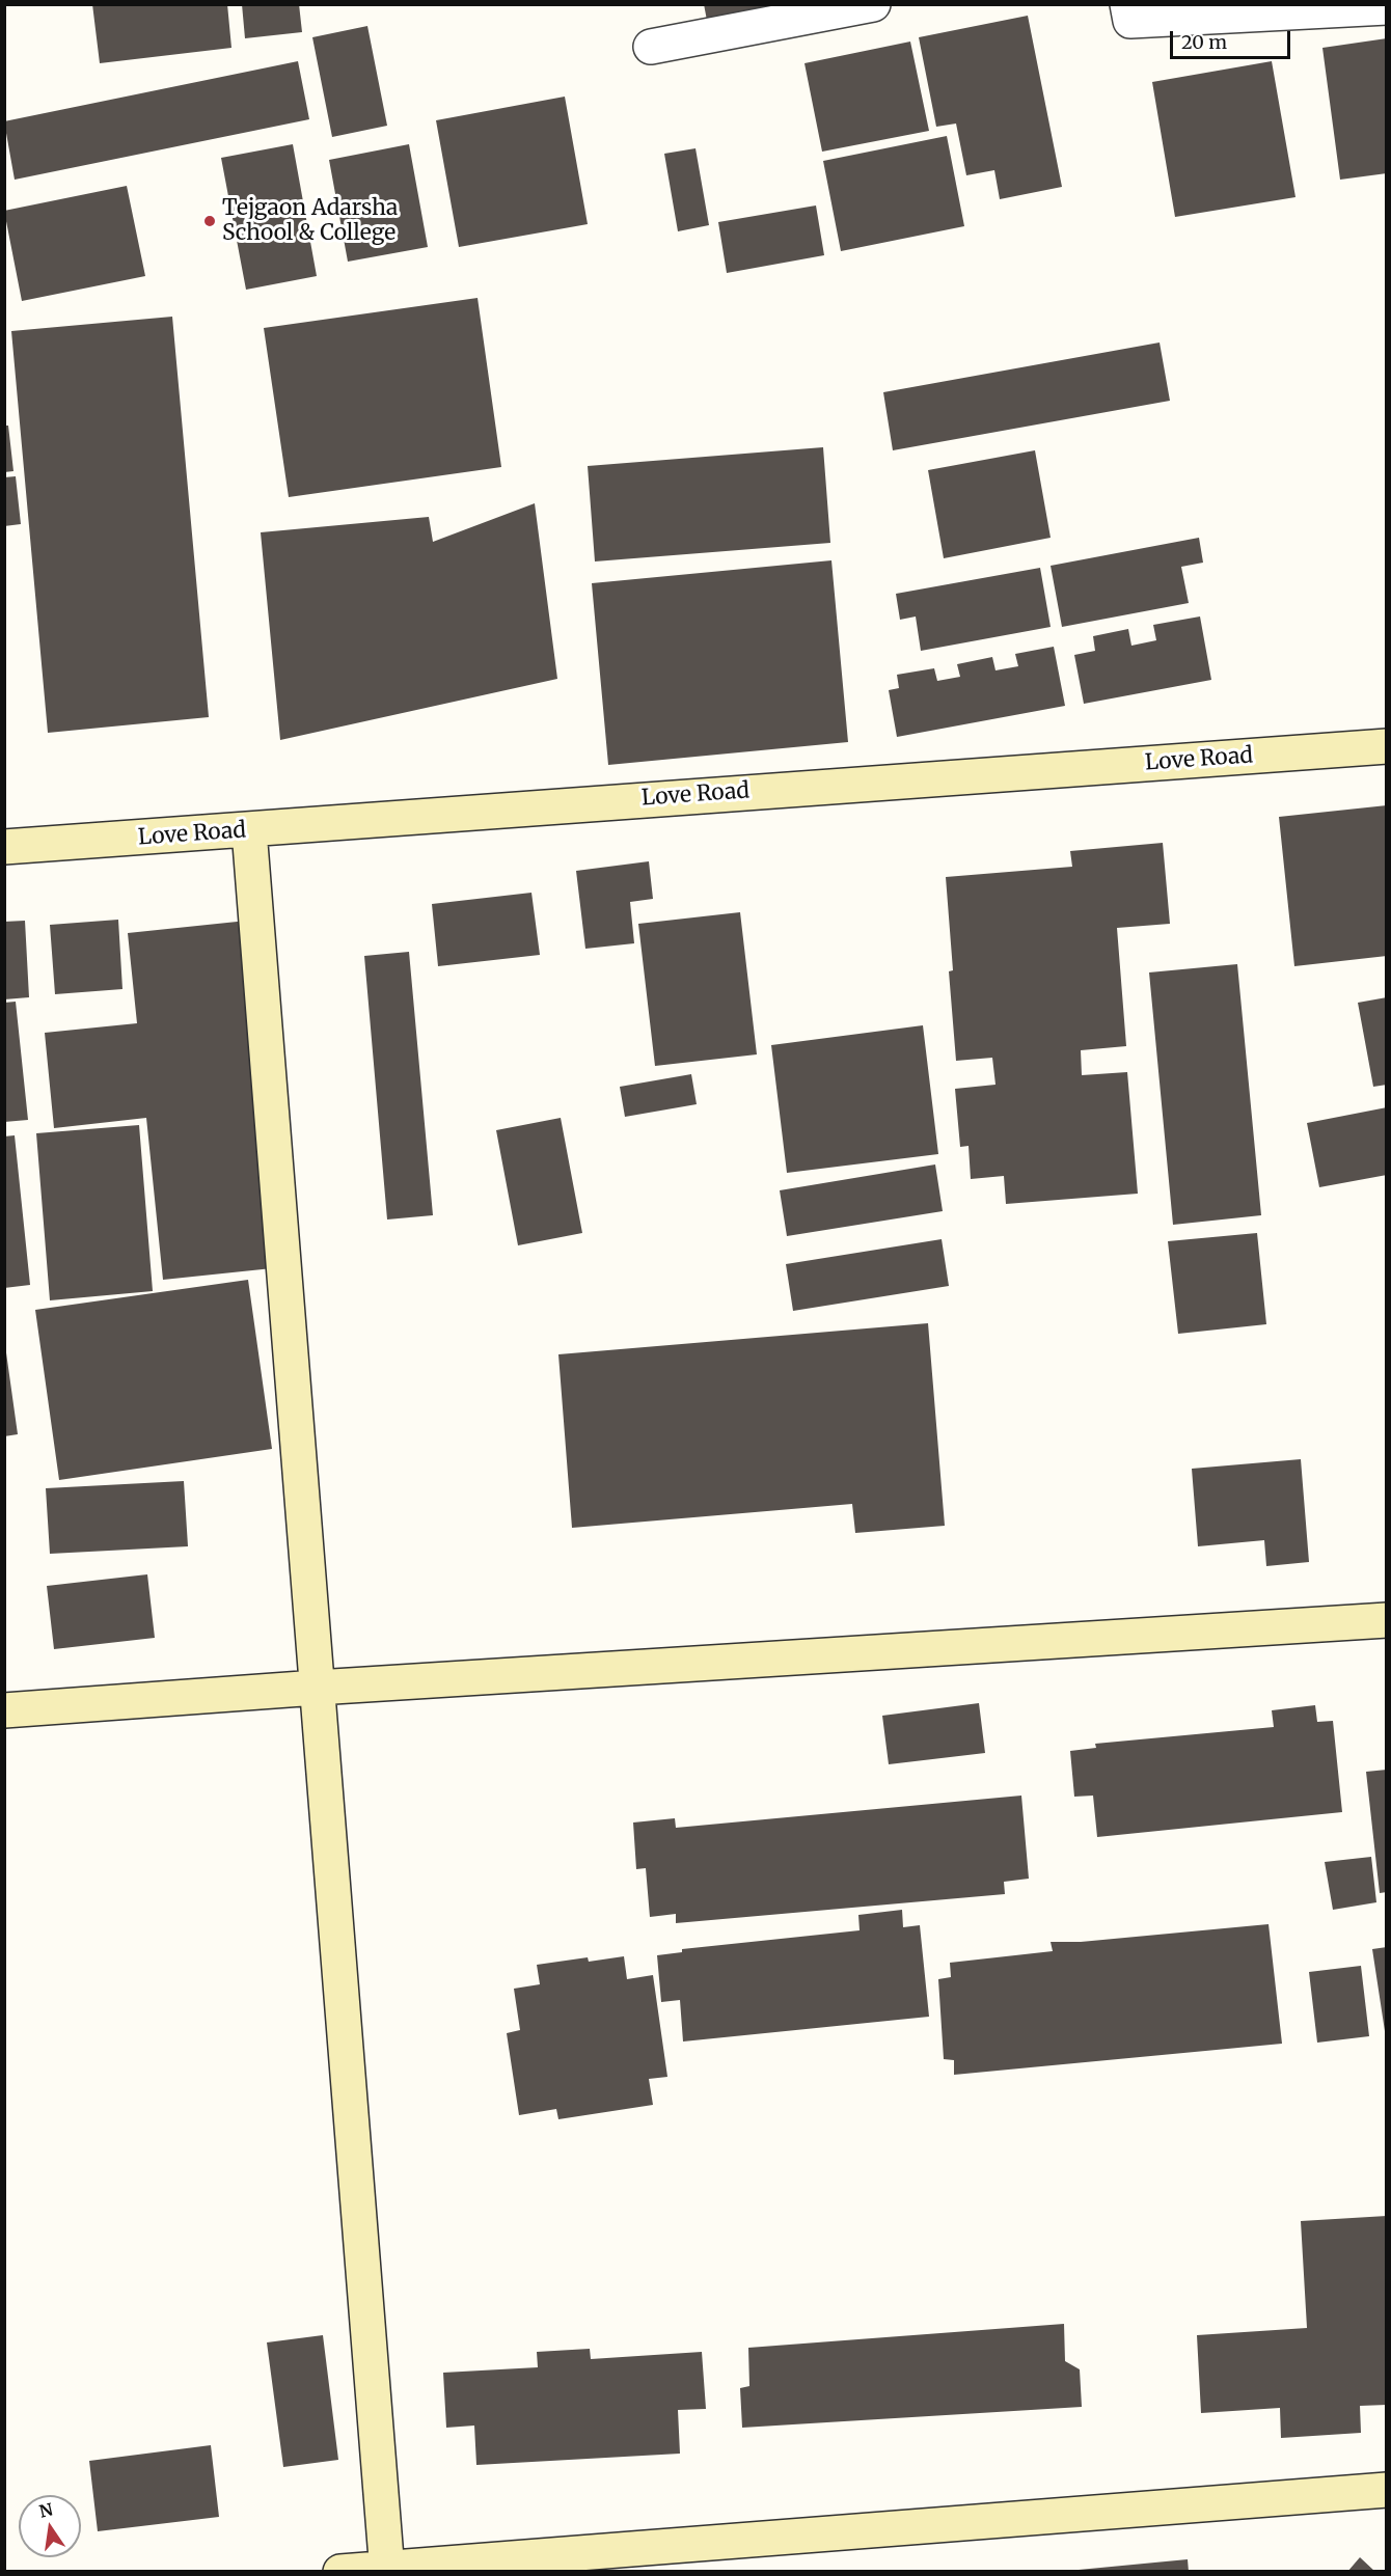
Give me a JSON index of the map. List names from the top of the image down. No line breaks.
{"streets":{"street":["Love Road"]},"places":["Tejgaon Adarsha School & College"],"scale_bar":"20 m","north":"top"}
